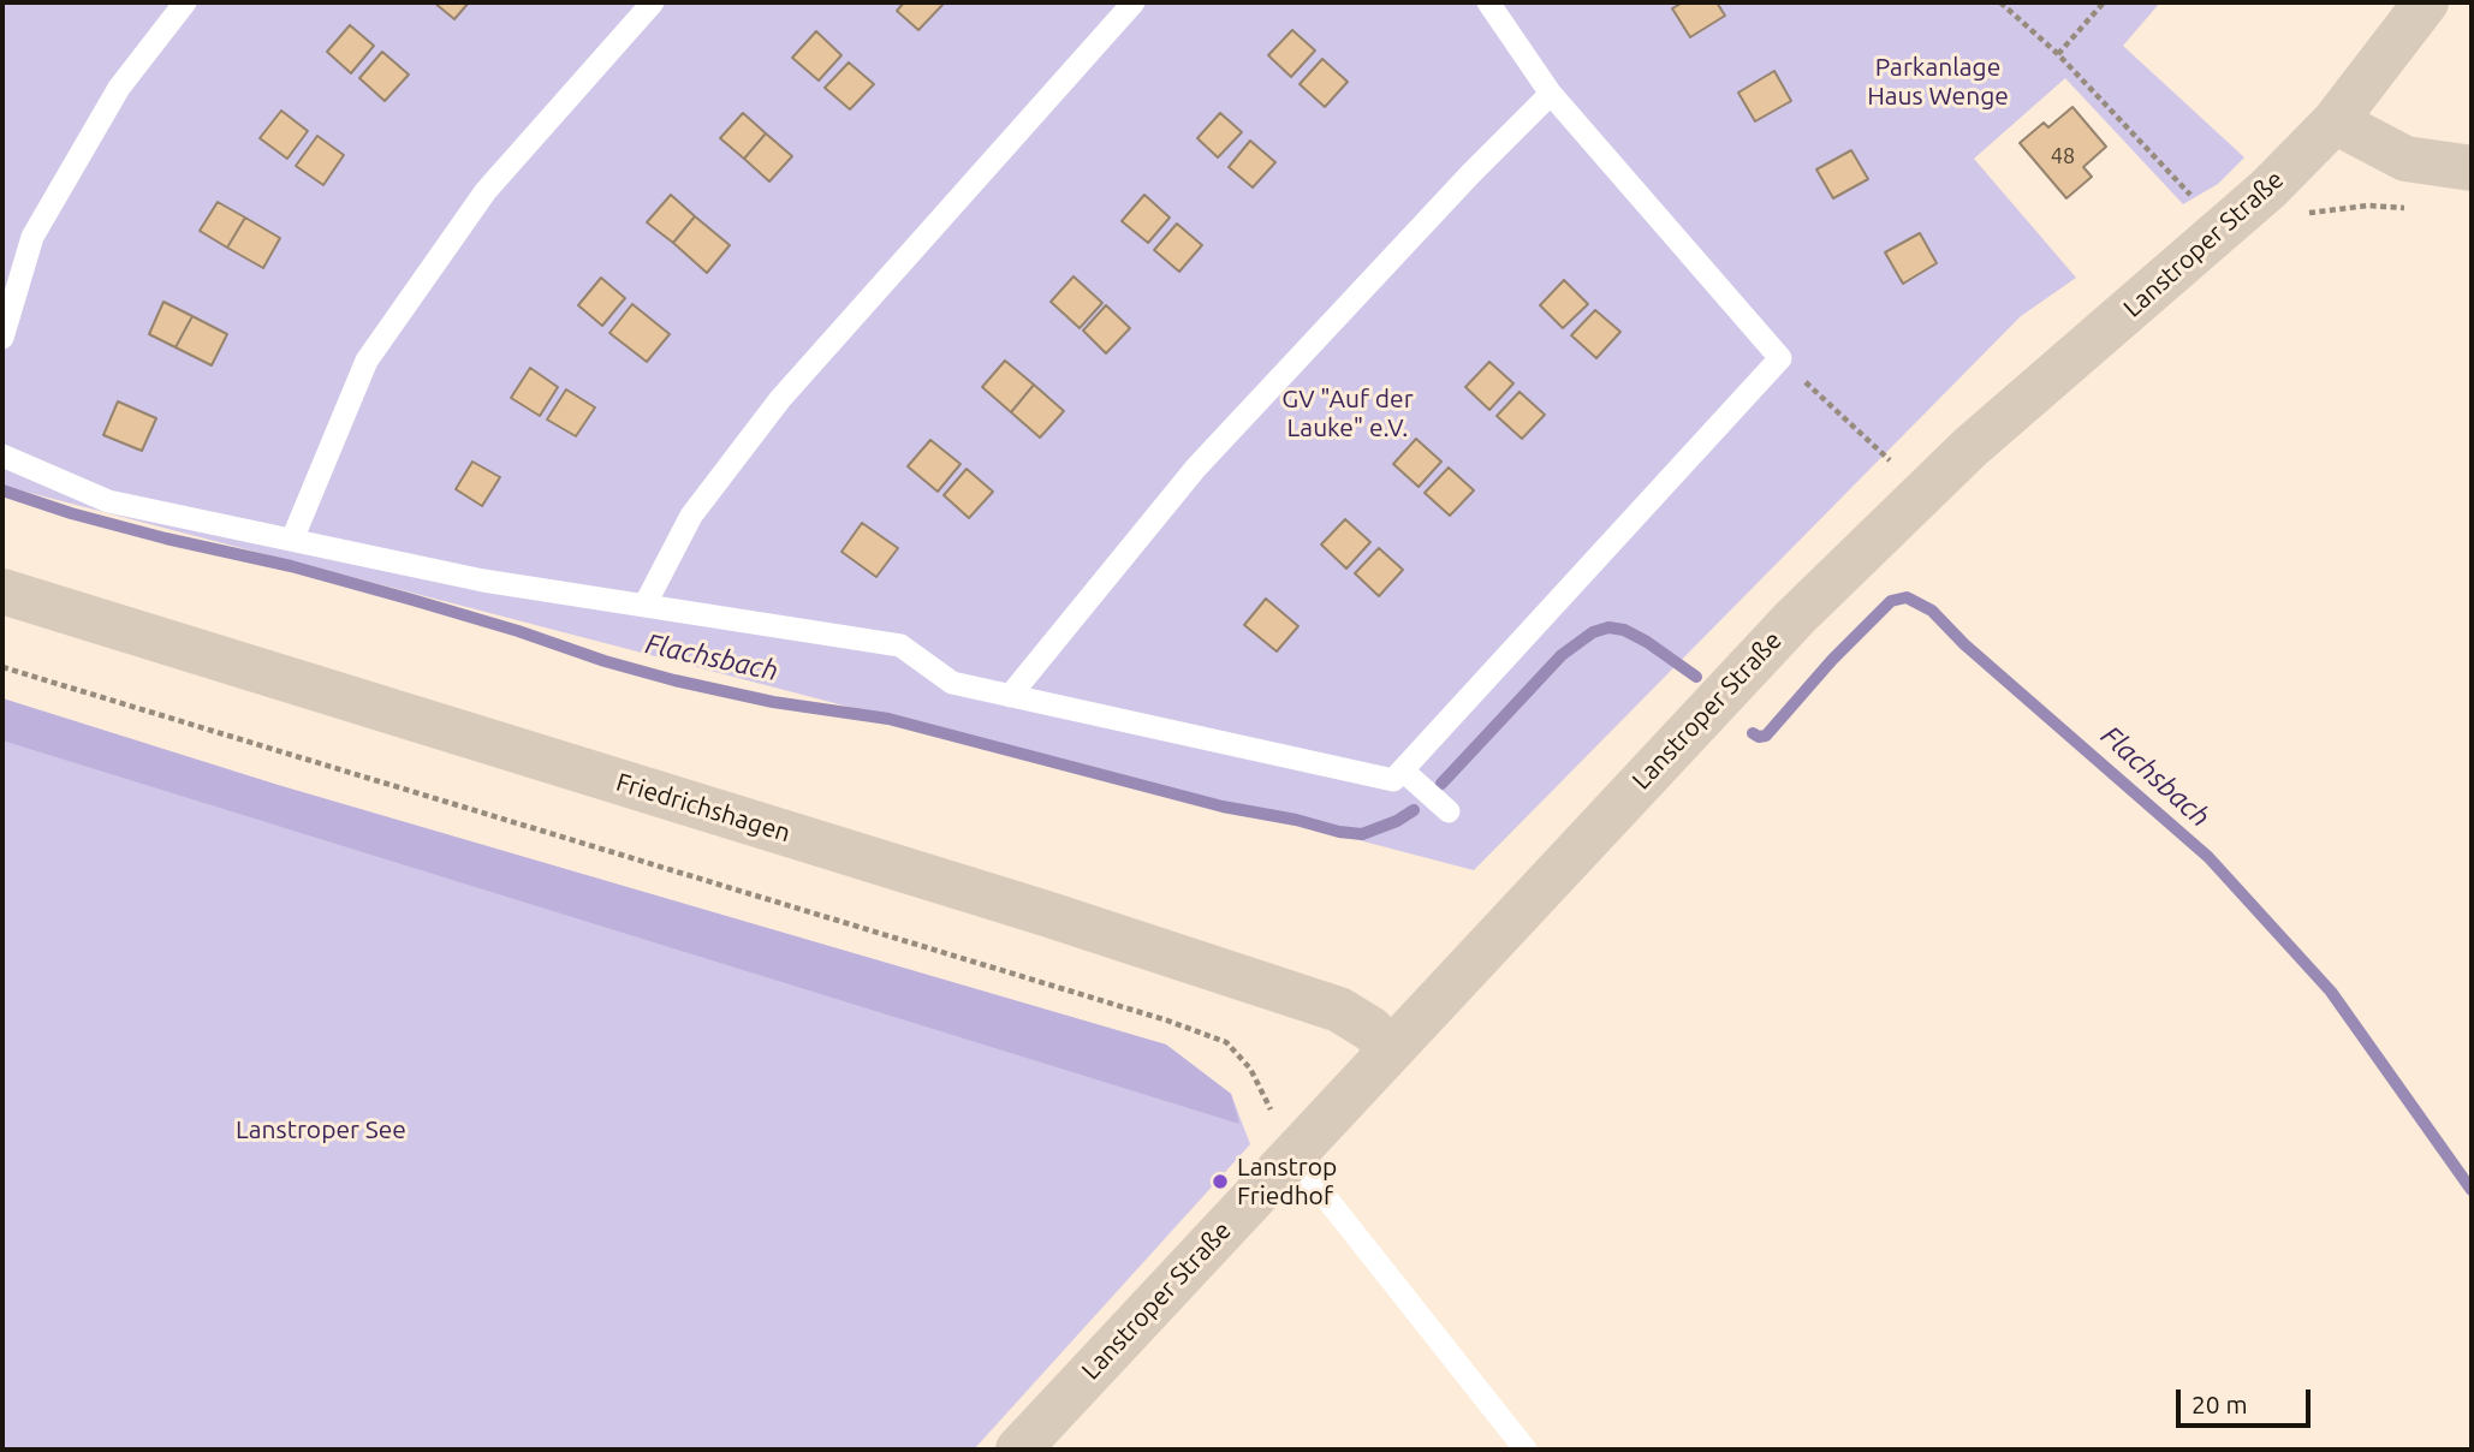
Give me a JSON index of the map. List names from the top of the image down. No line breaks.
{"streets":{"main road":["Lanstroper Straße","Friedrichshagen"]},"crossings":[["Lanstroper Straße","Friedrichshagen"]],"water":["Flachsbach"],"parks":["Parkanlage Haus Wenge","GV \"Auf der Lauke\" e.V.","Lanstroper See"],"places":["Lanstrop Friedhof"],"house_numbers":["48"],"scale_bar":"20 m"}
